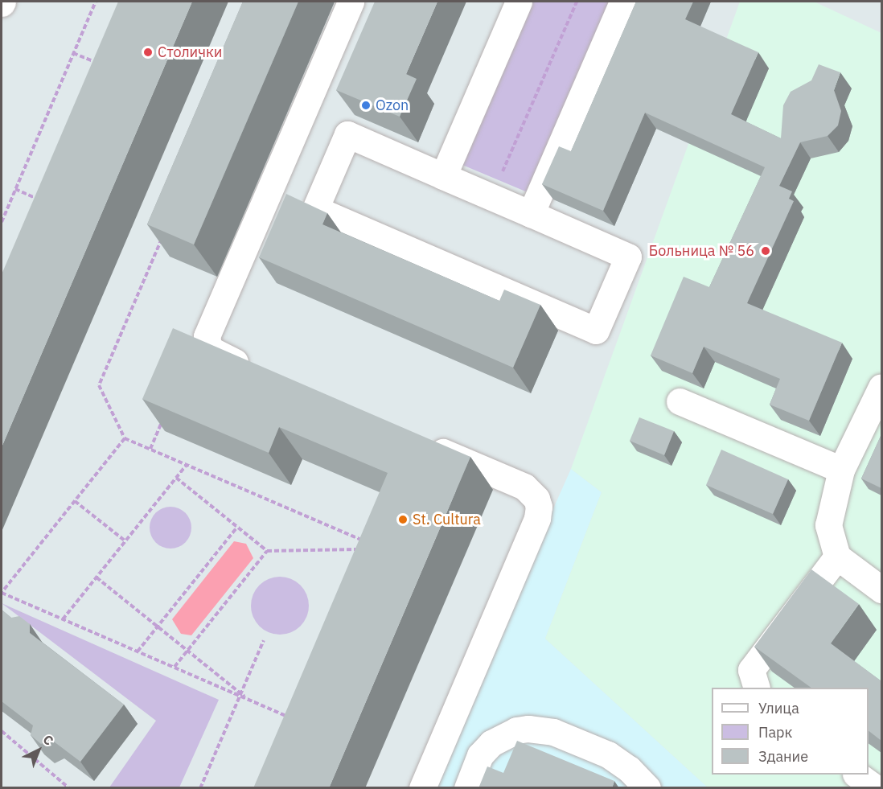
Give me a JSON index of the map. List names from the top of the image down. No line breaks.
{"places":["Столички","Ozon","Больница № 56","St. Cultura"],"legend":["Улица","Парк","Здание"],"north":"top right"}
